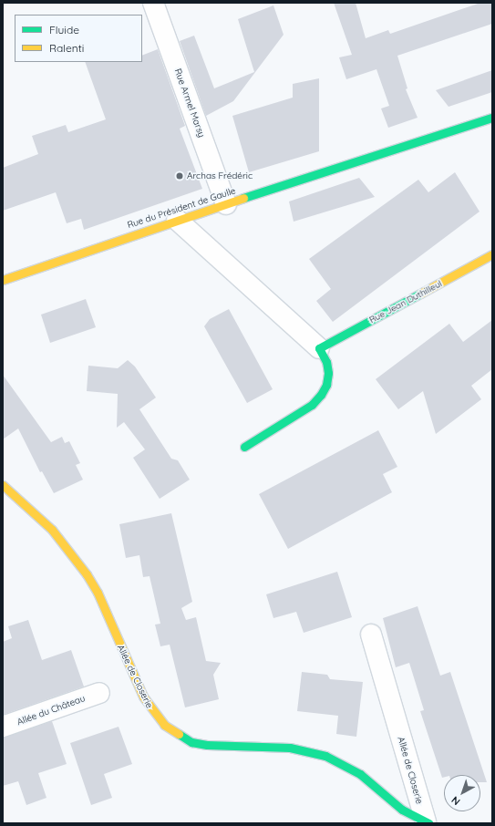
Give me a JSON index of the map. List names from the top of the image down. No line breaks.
{"streets":{"street":["Rue Armel Marsy","Rue du Président de Gaulle","Rue Jean Duthilleul","Allée de Closerie","Allée du Château"]},"crossings":[["Rue Armel Marsy","Rue du Président de Gaulle"]],"places":["Archas Frédéric"],"legend":["Fluide","Ralenti"],"north":"bottom left"}
